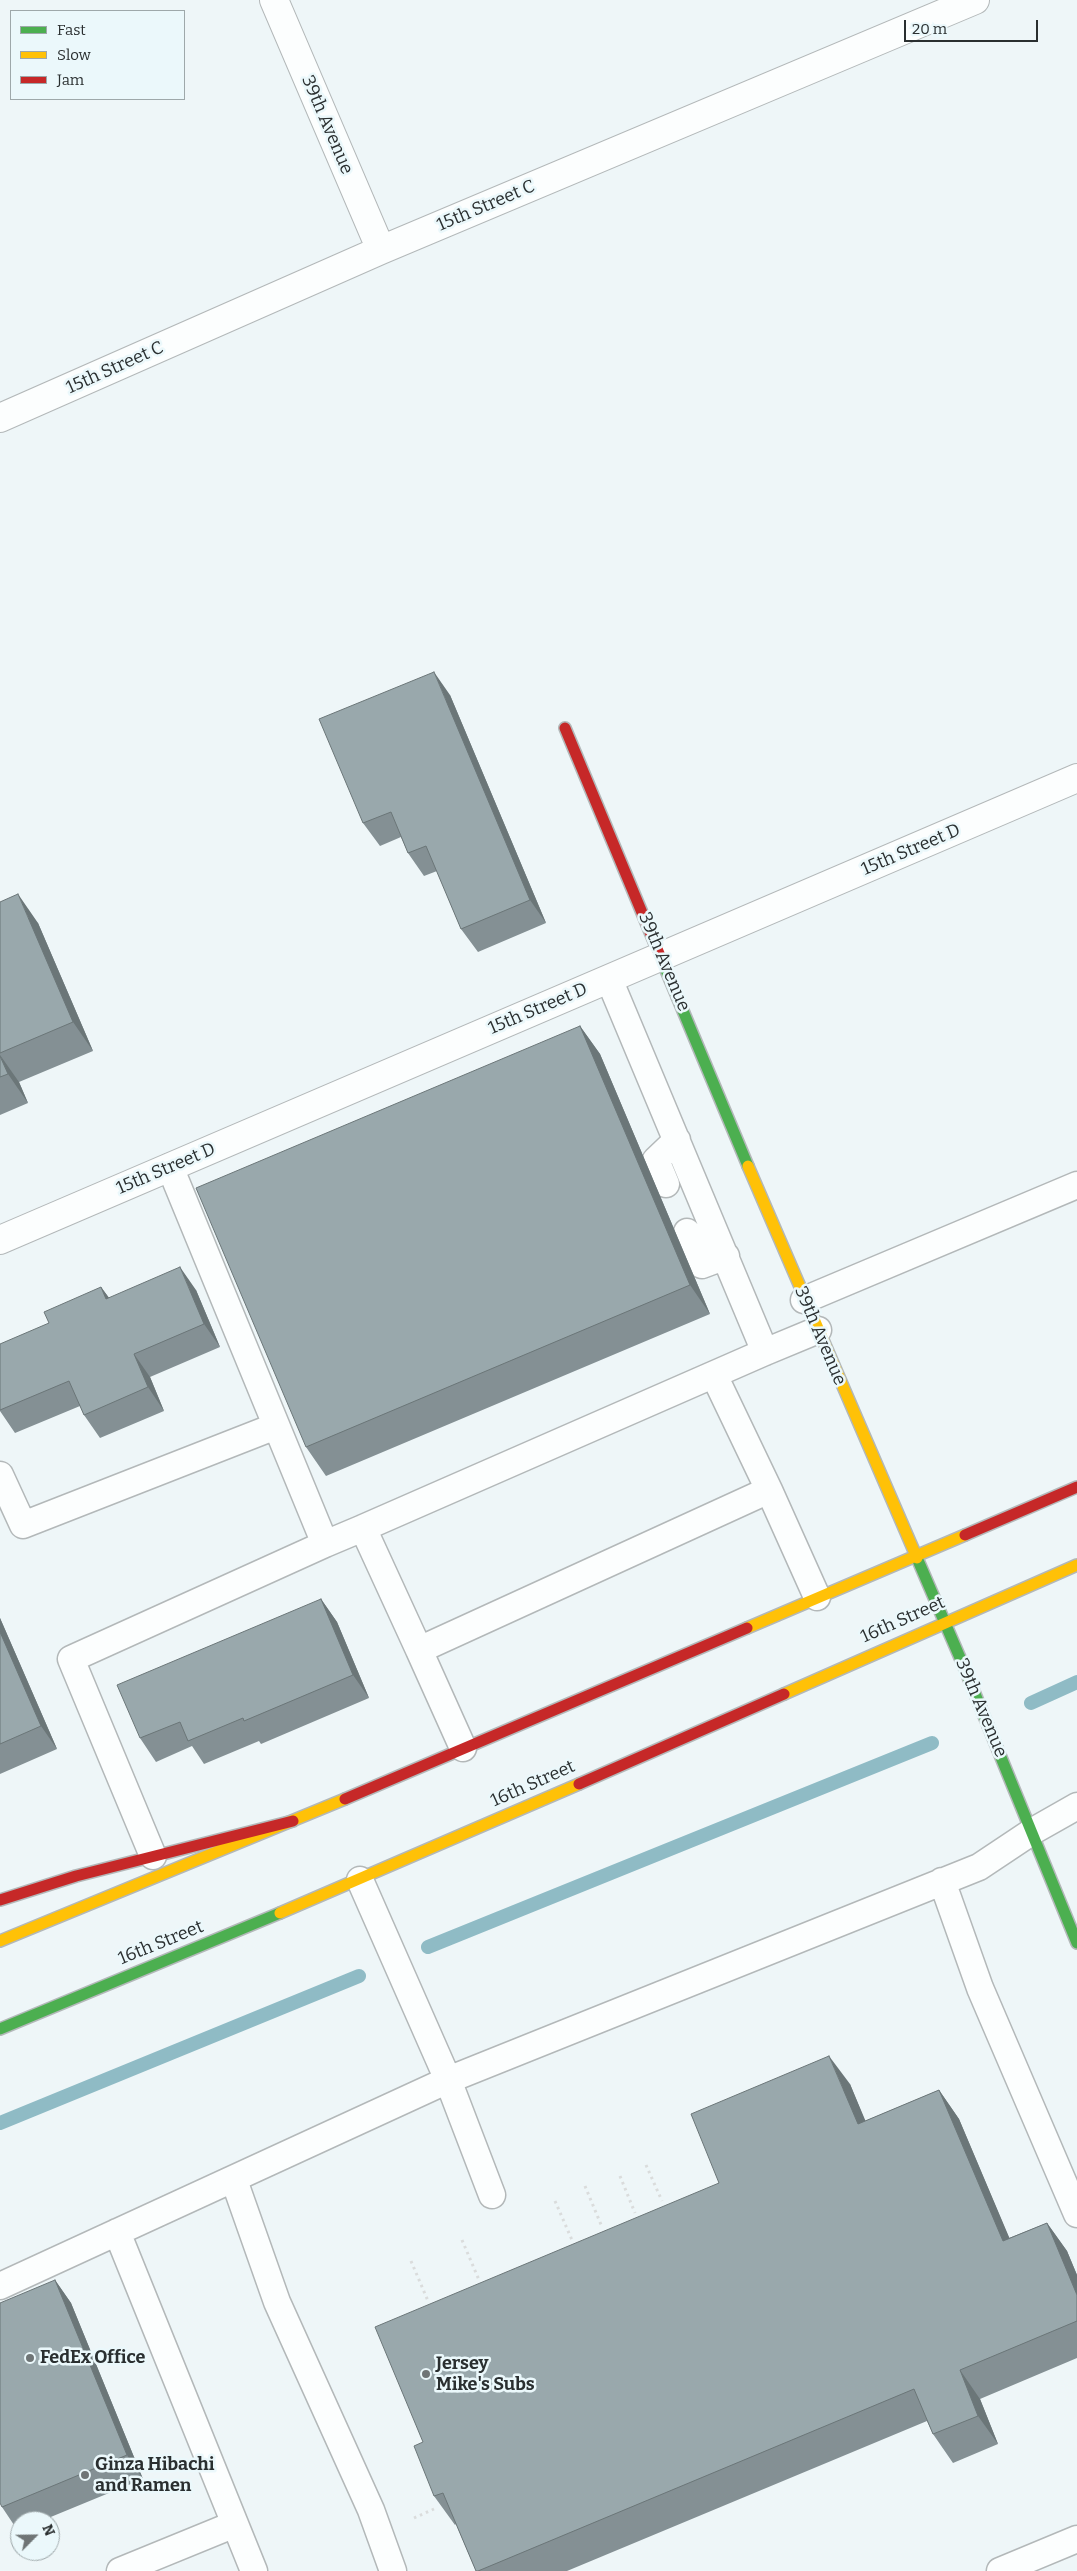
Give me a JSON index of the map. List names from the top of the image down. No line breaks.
{"streets":{"main road":["39th Avenue","16th Street"],"street":["15th Street C","15th Street D"]},"crossings":[["39th Avenue","15th Street C"],["39th Avenue","15th Street D"],["39th Avenue","16th Street"]],"places":["FedEx Office","Jersey Mike's Subs","Ginza Hibachi and Ramen"],"legend":["Fast","Slow","Jam"],"scale_bar":"20 m","north":"top right"}
